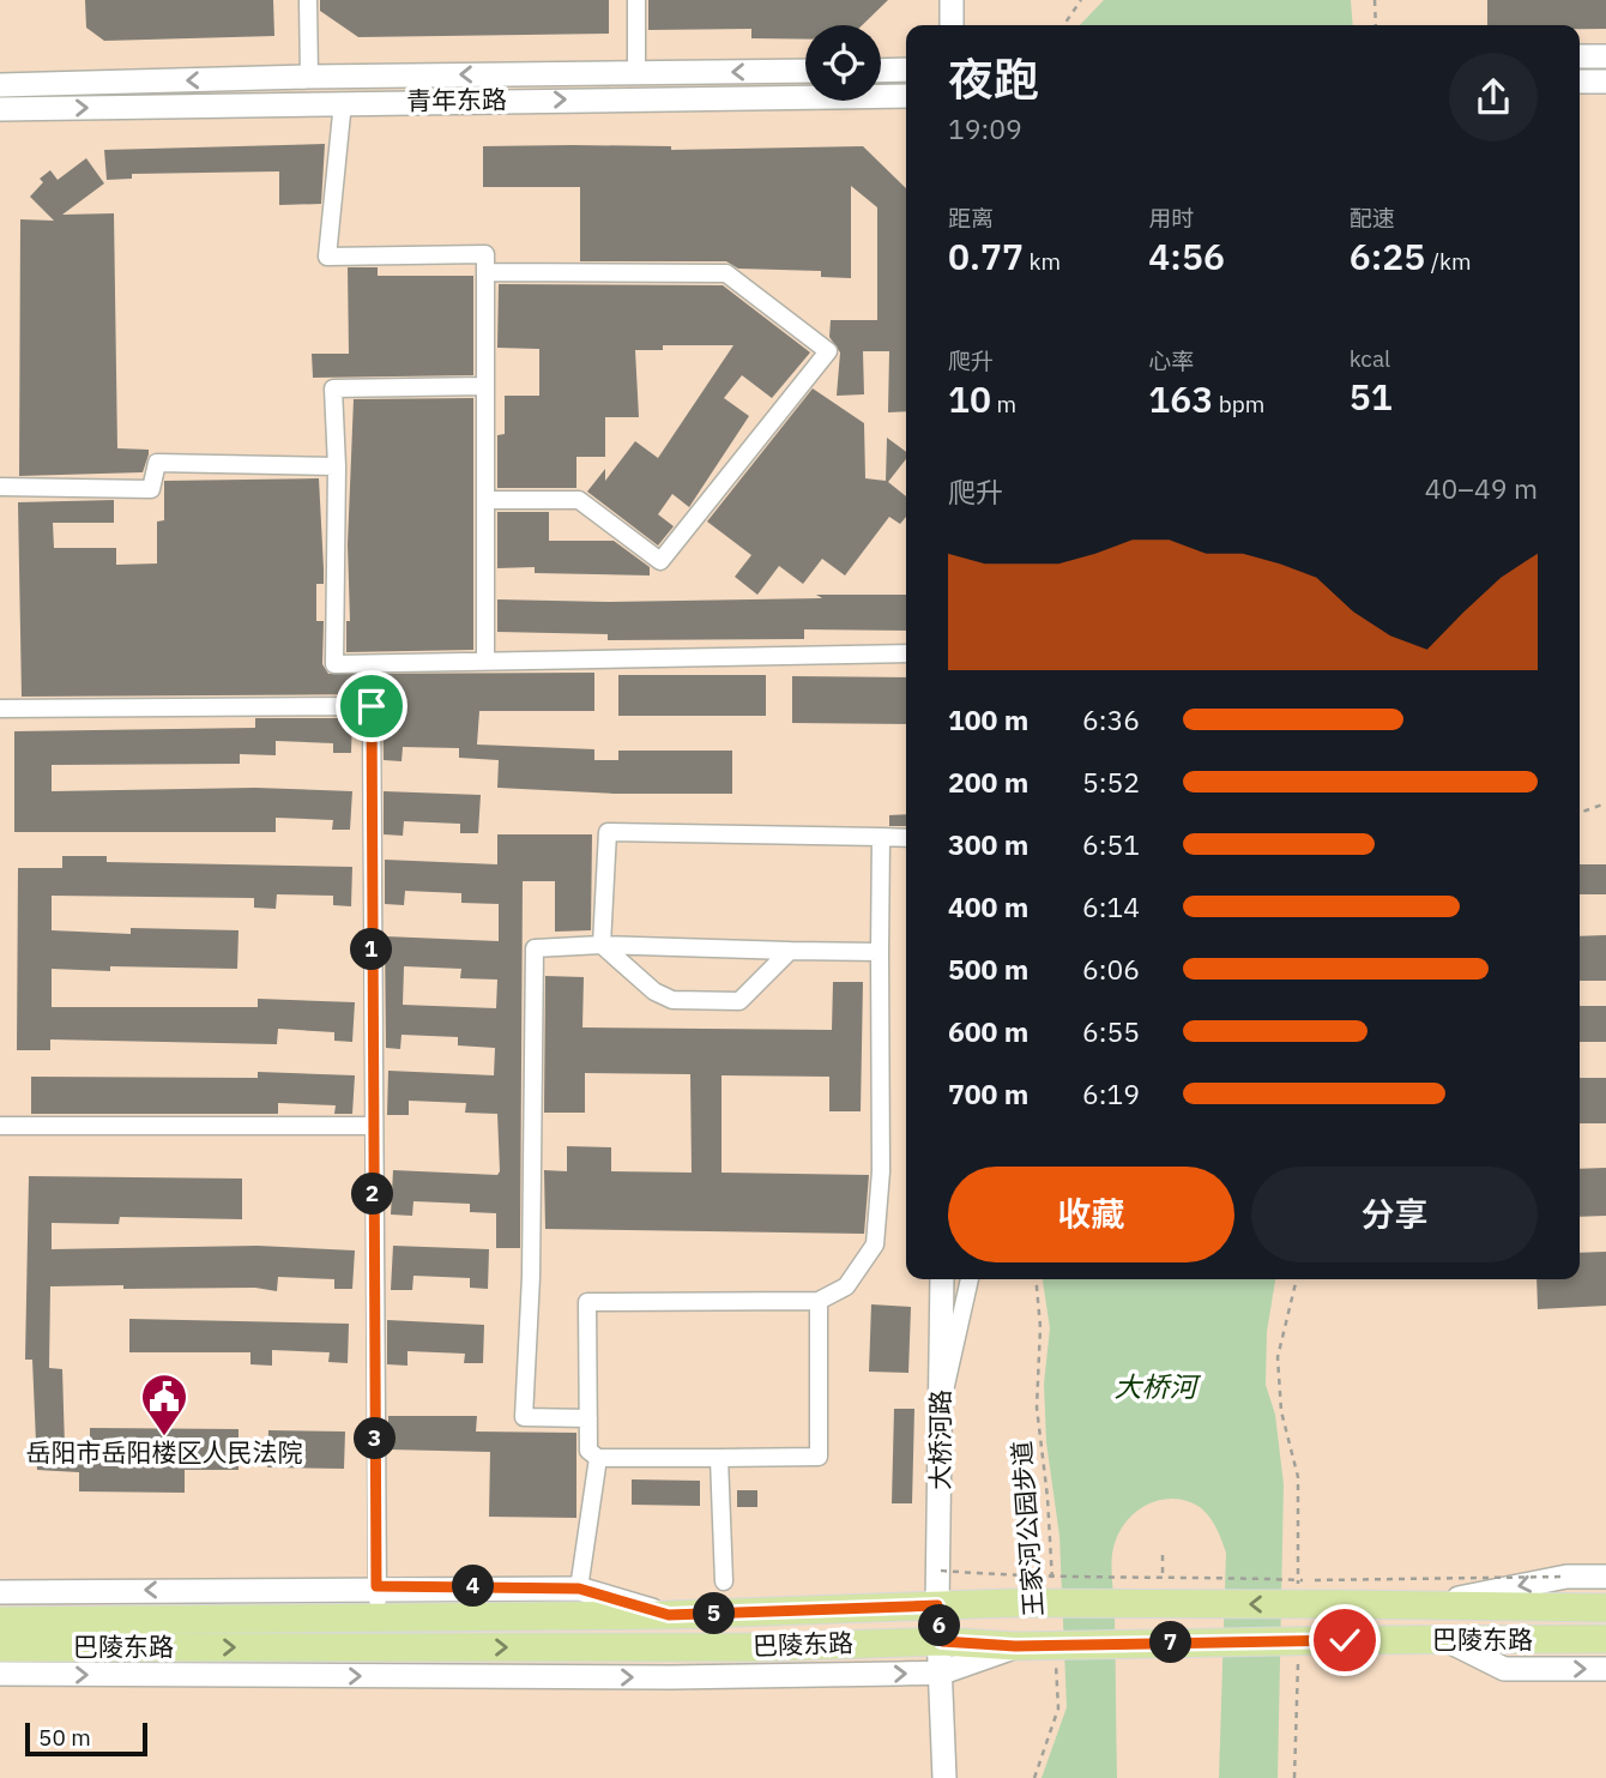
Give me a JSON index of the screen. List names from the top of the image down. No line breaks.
{"streets":{"main road":["巴陵东路"],"street":["青年东路","大桥河路"],"path":["王家河公园步道"]},"crossings":[["大桥河路","巴陵东路"]],"water":["大桥河"],"places":{"public building":["岳阳市岳阳楼区人民法院"]},"scale_bar":"50 m","page":{"heading":["夜跑","19:09"],"stats":[["距离","0.77 km"],["用时","4:56"],["配速","6:25 /km"],["爬升","10 m"],["心率","163 bpm"],["kcal","51"]],"chart":["爬升","40–49 m"],"list":[{"name":"100 m","note":"6:36"},{"name":"200 m","note":"5:52"},{"name":"300 m","note":"6:51"},{"name":"400 m","note":"6:14"},{"name":"500 m","note":"6:06"},{"name":"600 m","note":"6:55"},{"name":"700 m","note":"6:19"}],"pins":["1","2","3","4","5","6","7"],"buttons":["收藏","分享"],"scale":"50 m"}}
